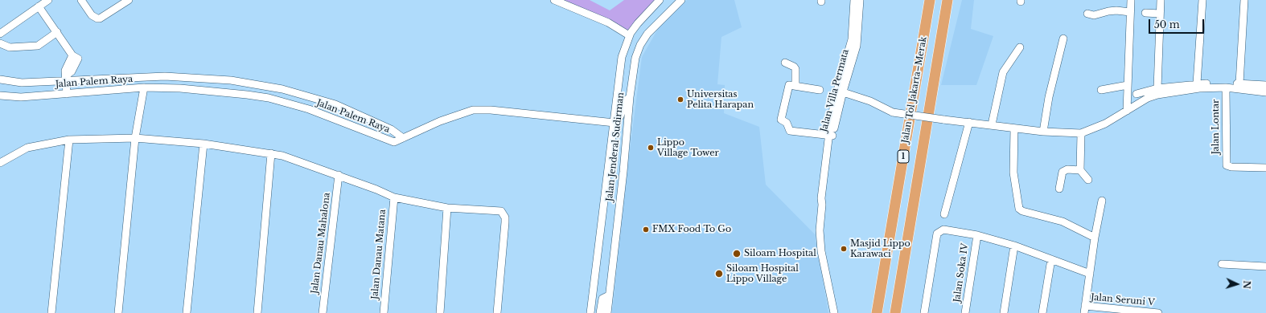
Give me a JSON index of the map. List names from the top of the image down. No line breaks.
{"streets":{"highway":["Jalan Tol Jakarta–Merak","1"],"street":["Jalan Palem Raya","Jalan Villa Permata","Jalan Lontar","Jalan Jenderal Sudirman","Jalan Danau Mahalona","Jalan Danau Matana","Jalan Soka IV","Jalan Seruni V"]},"places":["Universitas Pelita Harapan","Lippo Village Tower","FMX Food To Go","Masjid Lippo Karawaci","Siloam Hospital","Siloam Hospital Lippo Village"],"scale_bar":"50 m","north":"right"}
